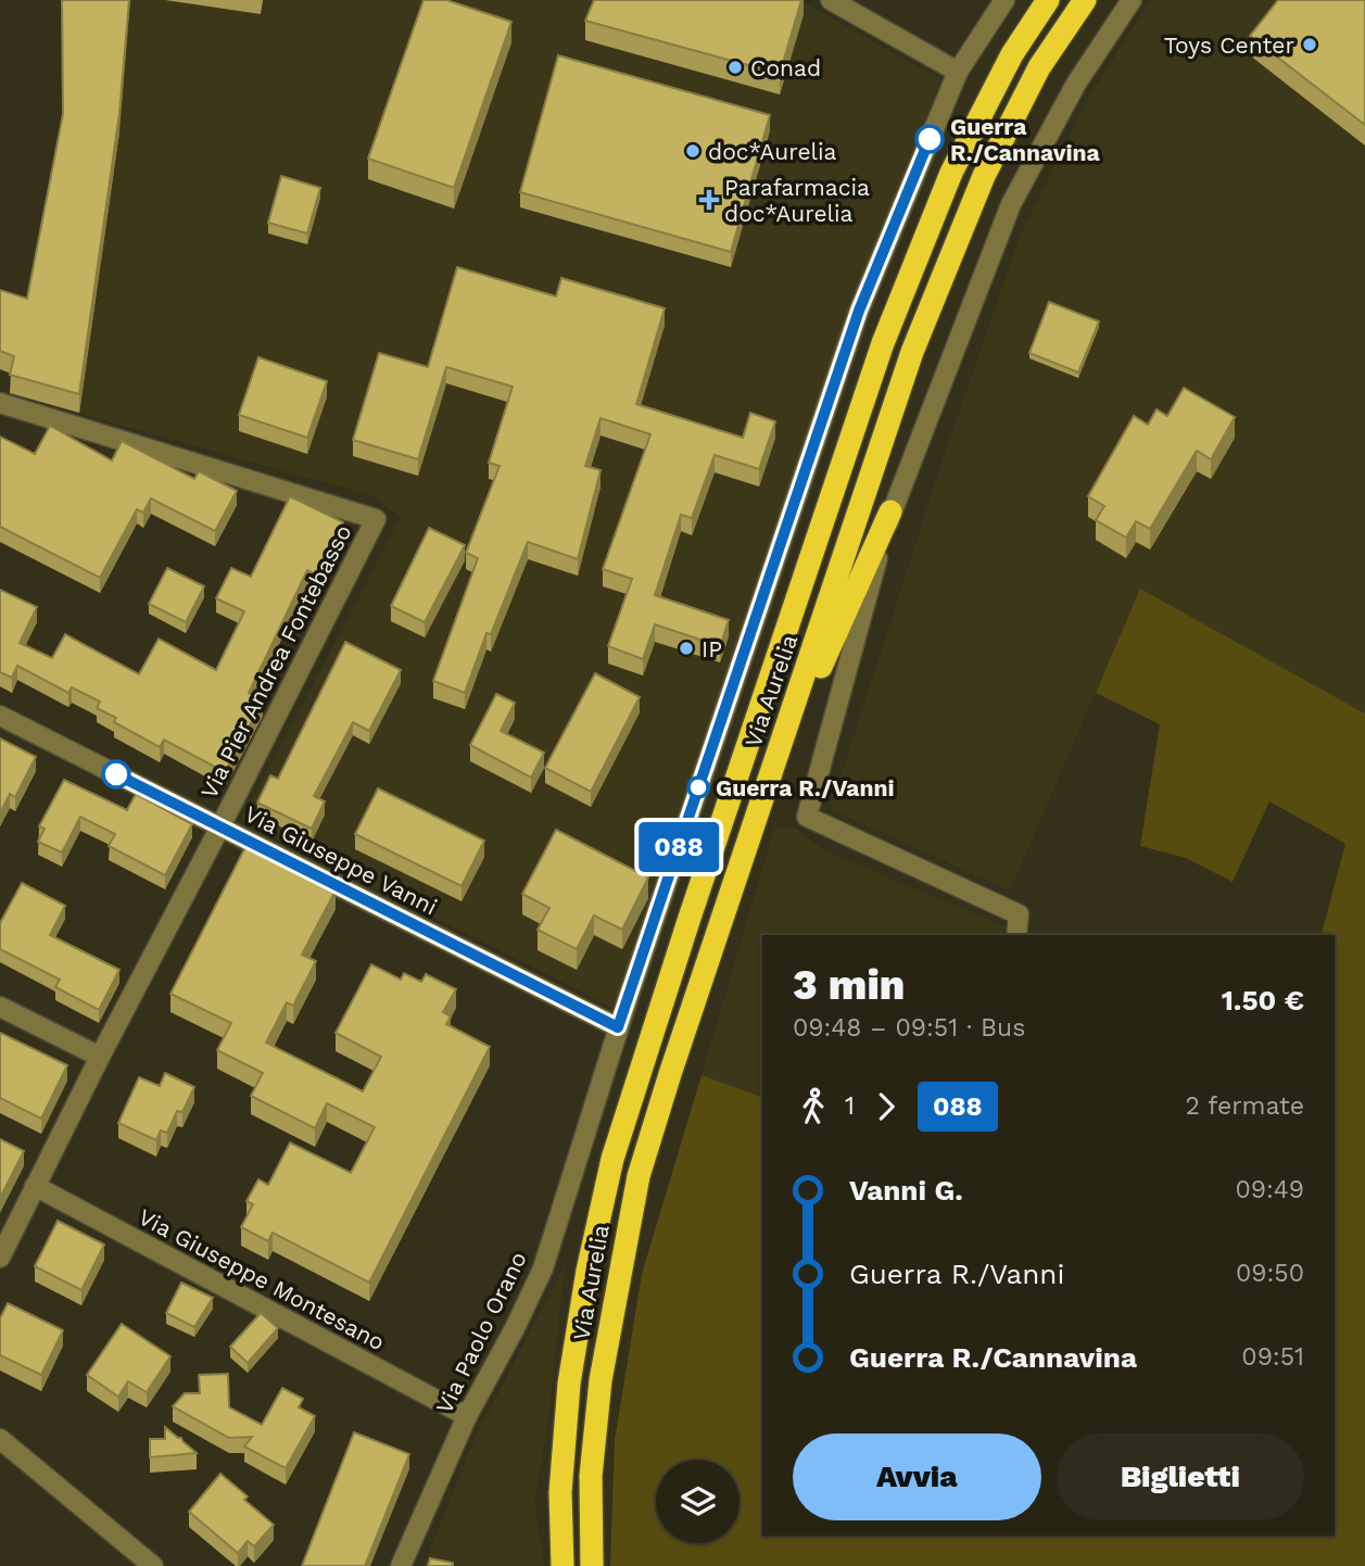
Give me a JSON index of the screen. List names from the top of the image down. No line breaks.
{"streets":{"highway":["Via Aurelia"],"street":["Via Pier Andrea Fontebasso","Via Giuseppe Vanni","Via Giuseppe Montesano","Via Paolo Orano"]},"crossings":[["Via Pier Andrea Fontebasso","Via Giuseppe Vanni"],["Via Pier Andrea Fontebasso","Via Giuseppe Montesano"],["Via Aurelia","Via Giuseppe Vanni"],["Via Aurelia","Via Paolo Orano"],["Via Giuseppe Vanni","Via Paolo Orano"],["Via Giuseppe Montesano","Via Paolo Orano"]],"places":{"other":["Toys Center","Conad","Guerra R./Cannavina","doc*Aurelia","IP","Guerra R./Vanni"],"health":["Parafarmacia doc*Aurelia"]},"lines":["bus line 088"],"page":{"on_map":"088","heading":["3 min","09:48 – 09:51 · Bus","1.50 €"],"legs":["1","088","2 fermate"],"list":[{"name":"Vanni G.","value":"09:49"},{"name":"Guerra R./Vanni","value":"09:50"},{"name":"Guerra R./Cannavina","value":"09:51"}],"buttons":["Avvia","Biglietti"]}}
